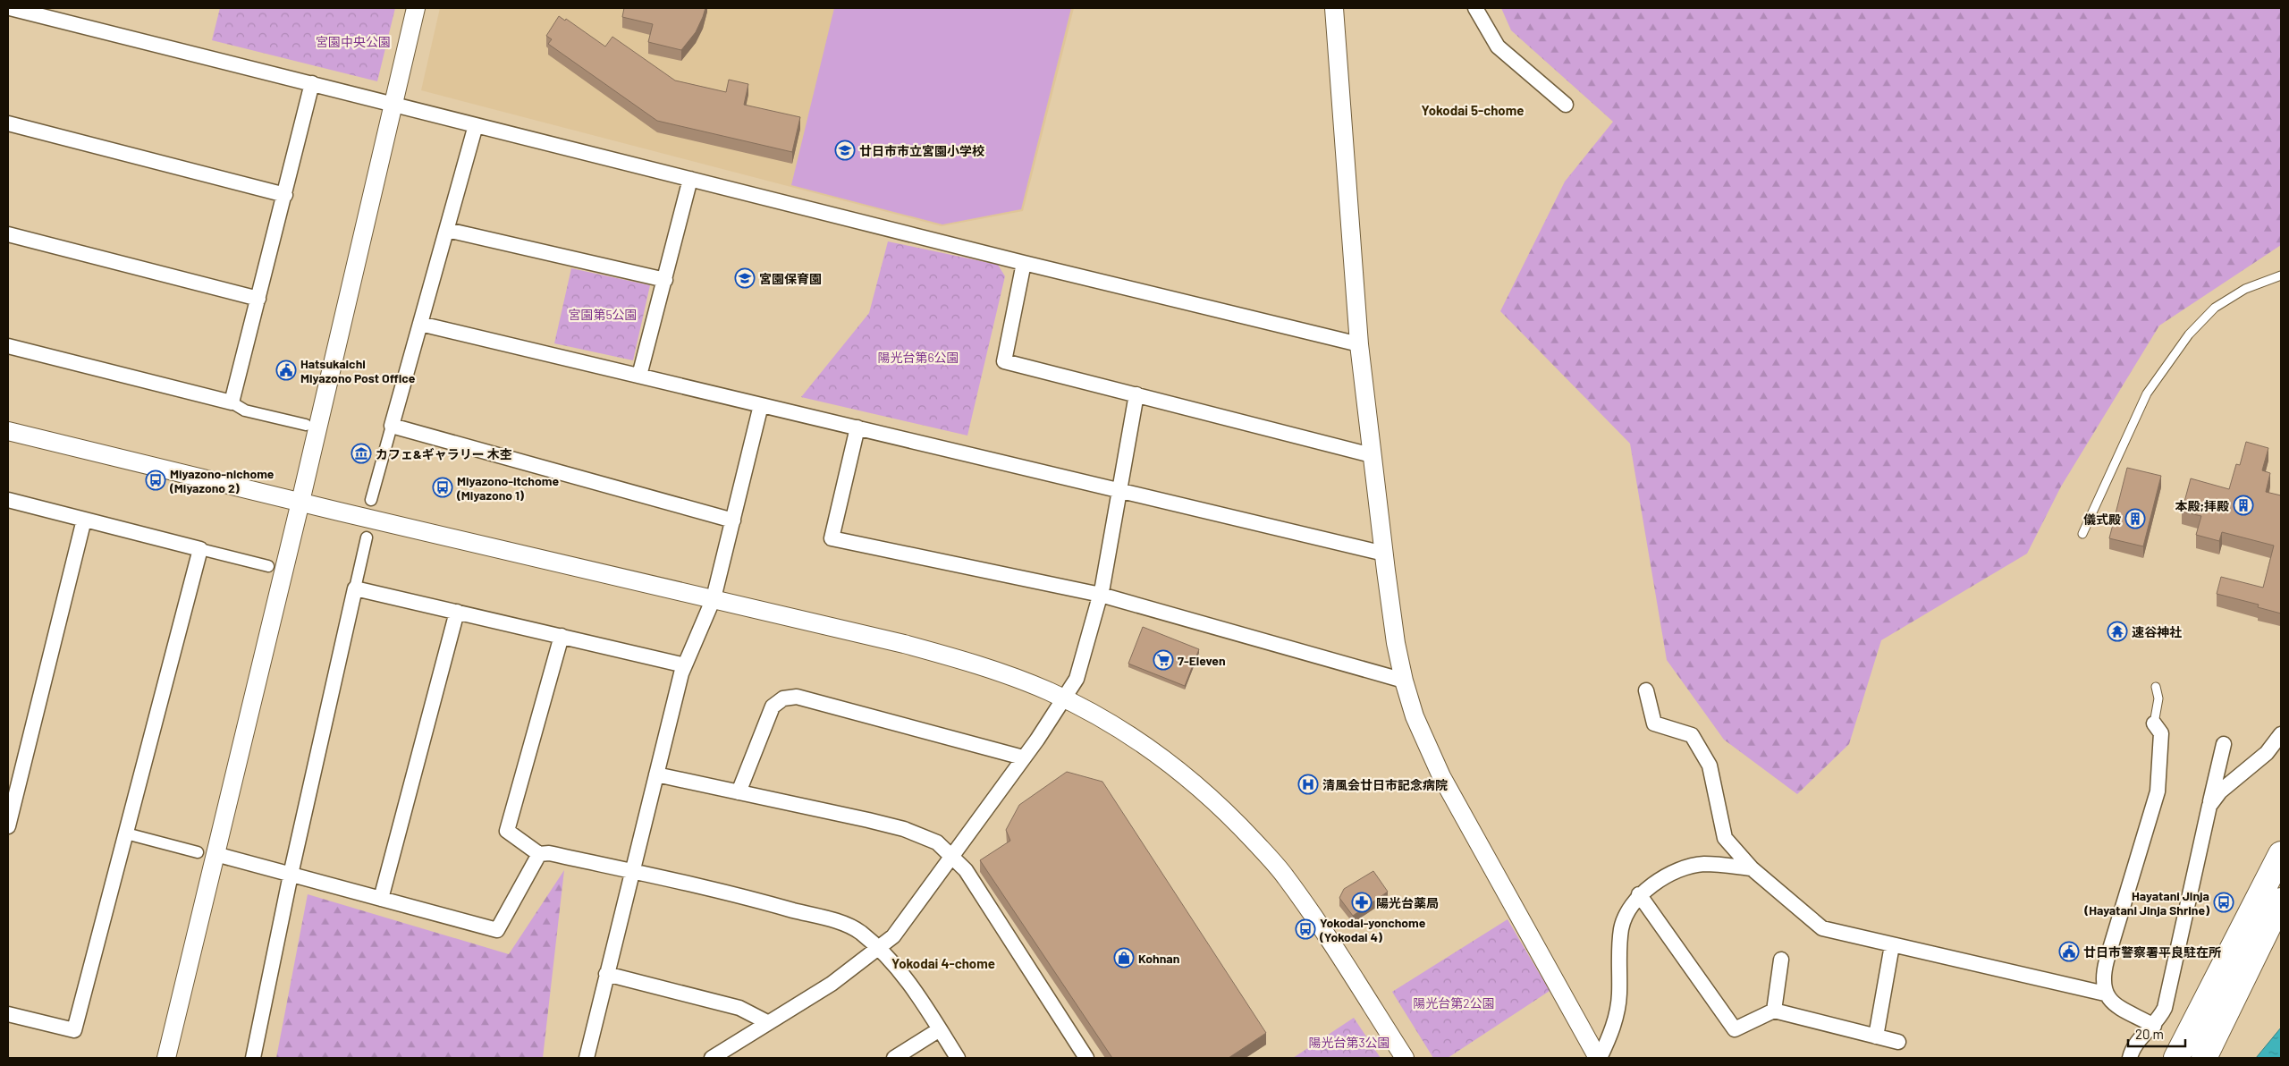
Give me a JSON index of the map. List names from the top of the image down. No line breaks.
{"districts":["Yokodai 5-chome","Yokodai 4-chome"],"parks":["宮園中央公園","宮園第5公園","陽光台第6公園","陽光台第2公園","陽光台第3公園"],"places":{"school or university":["廿日市市立宮園小学校","宮園保育園"],"public building":["Hatsukaichi Miyazono Post Office","廿日市警察署平良駐在所"],"museum":["カフェ&ギャラリー 木杢"],"bus stop":["Miyazono-nichome (Miyazono 2)","Miyazono-itchome (Miyazono 1)","Hayatani Jinja (Hayatani Jinja Shrine)","Yokodai-yonchome (Yokodai 4)"],"building":["本殿;拝殿","儀式殿"],"temple":["速谷神社"],"supermarket":["7-Eleven"],"hospital":["清風会廿日市記念病院"],"pharmacy":["陽光台薬局"],"shop":["Kohnan"]},"scale_bar":"20 m"}
